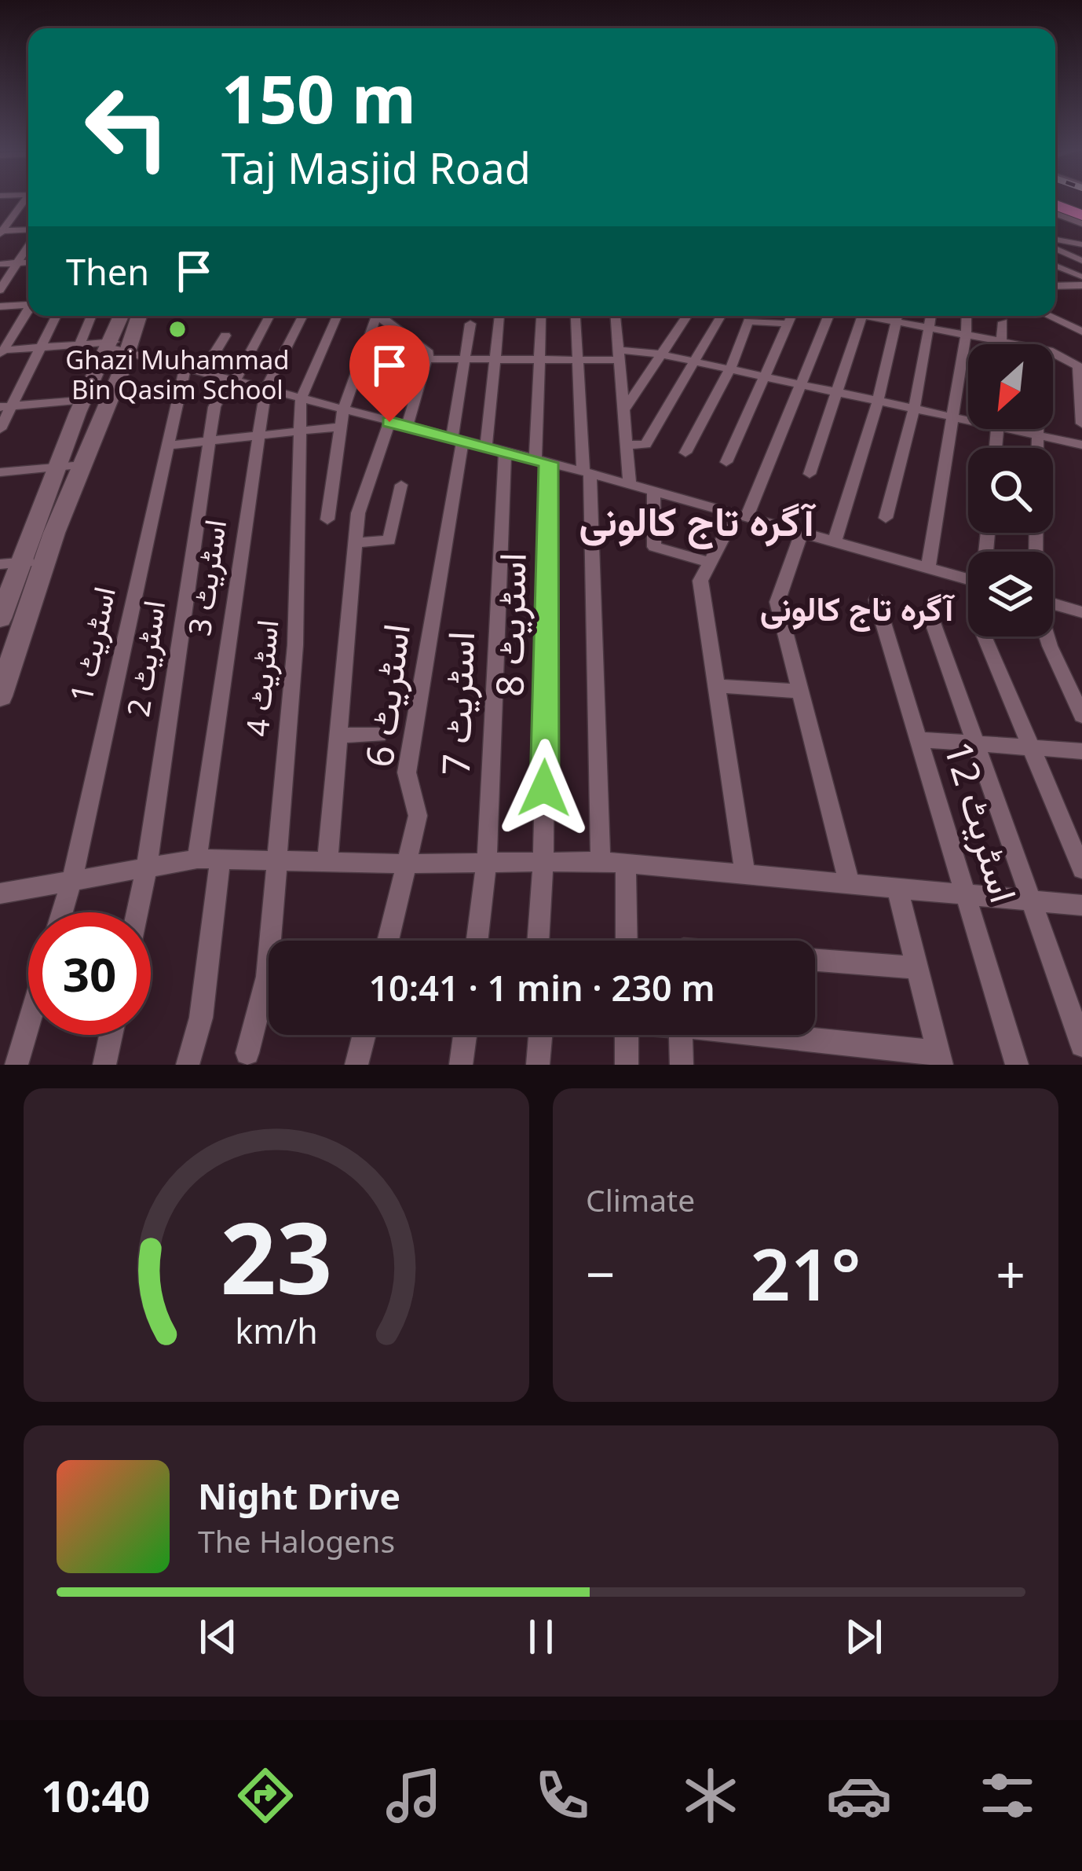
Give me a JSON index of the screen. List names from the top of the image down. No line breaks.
{"streets":{"street":["اسٹریٹ 3","اسٹریٹ 8","اسٹریٹ 1","اسٹریٹ 2","اسٹریٹ 4","اسٹریٹ 6","اسٹریٹ 7","اسٹریٹ 12"]},"districts":["آگرہ تاج کالونی","آگرہ تاج کالونی"],"places":["Ghazi Muhammad Bin Qasim School"],"north":"bottom left","page":{"turn":["150 m","Taj Masjid Road"],"then":"Then","limit":"30","trip":"10:41 · 1 min · 230 m","tile":"Climate","heat":["−","21°","+"],"song":["Night Drive","The Halogens"],"tabs":"10:40","gauge":["23","km/h"]}}
